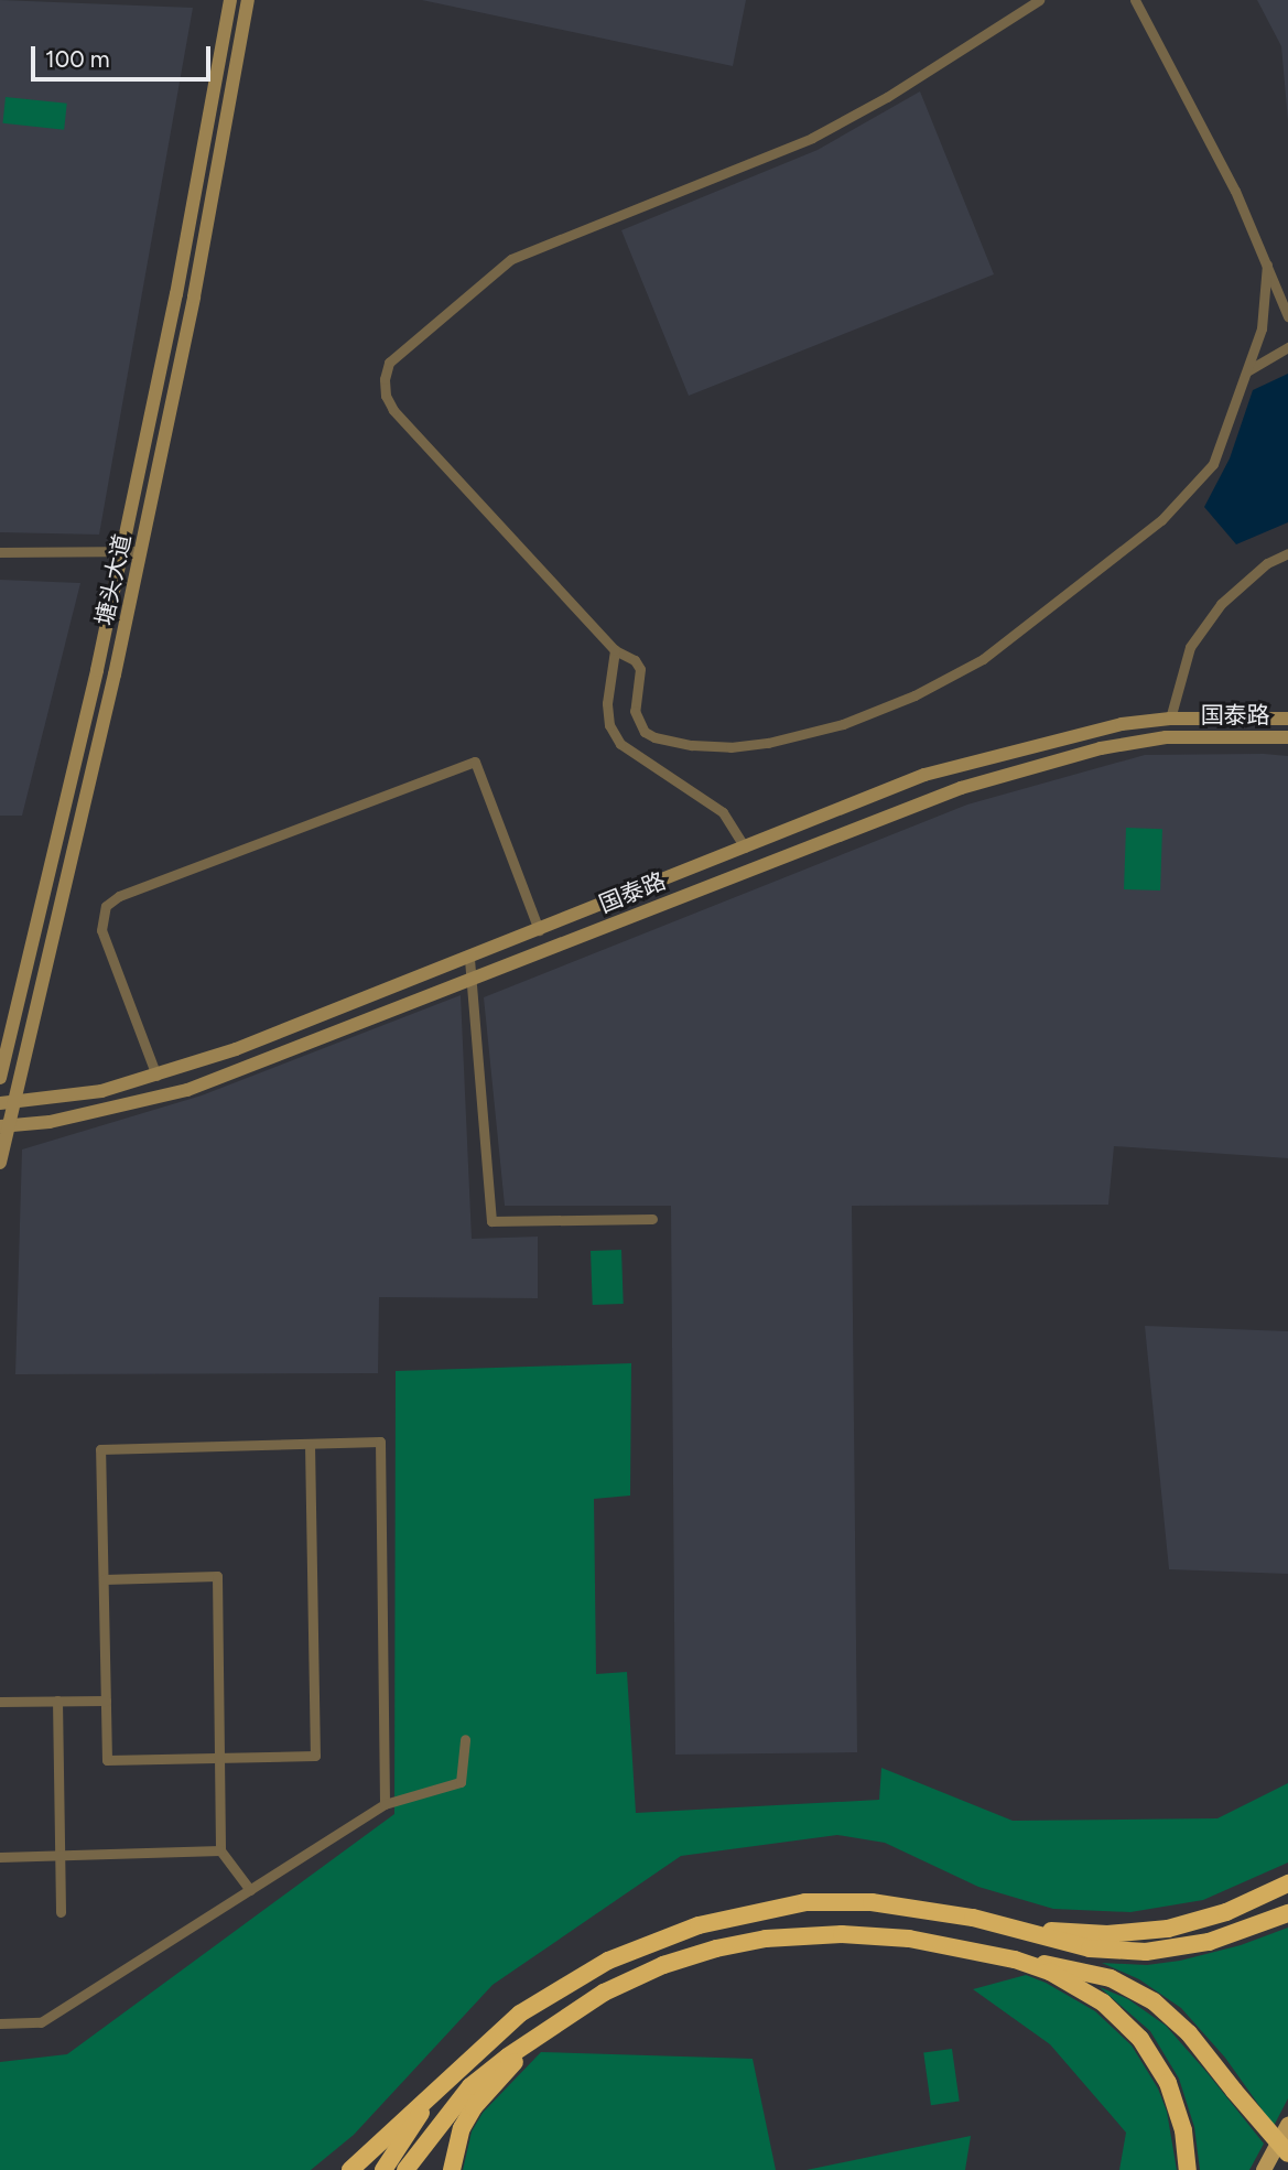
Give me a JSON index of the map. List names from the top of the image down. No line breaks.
{"streets":{"street":["塘头大道","国泰路"]},"crossings":[["塘头大道","国泰路"]],"scale_bar":"100 m"}
